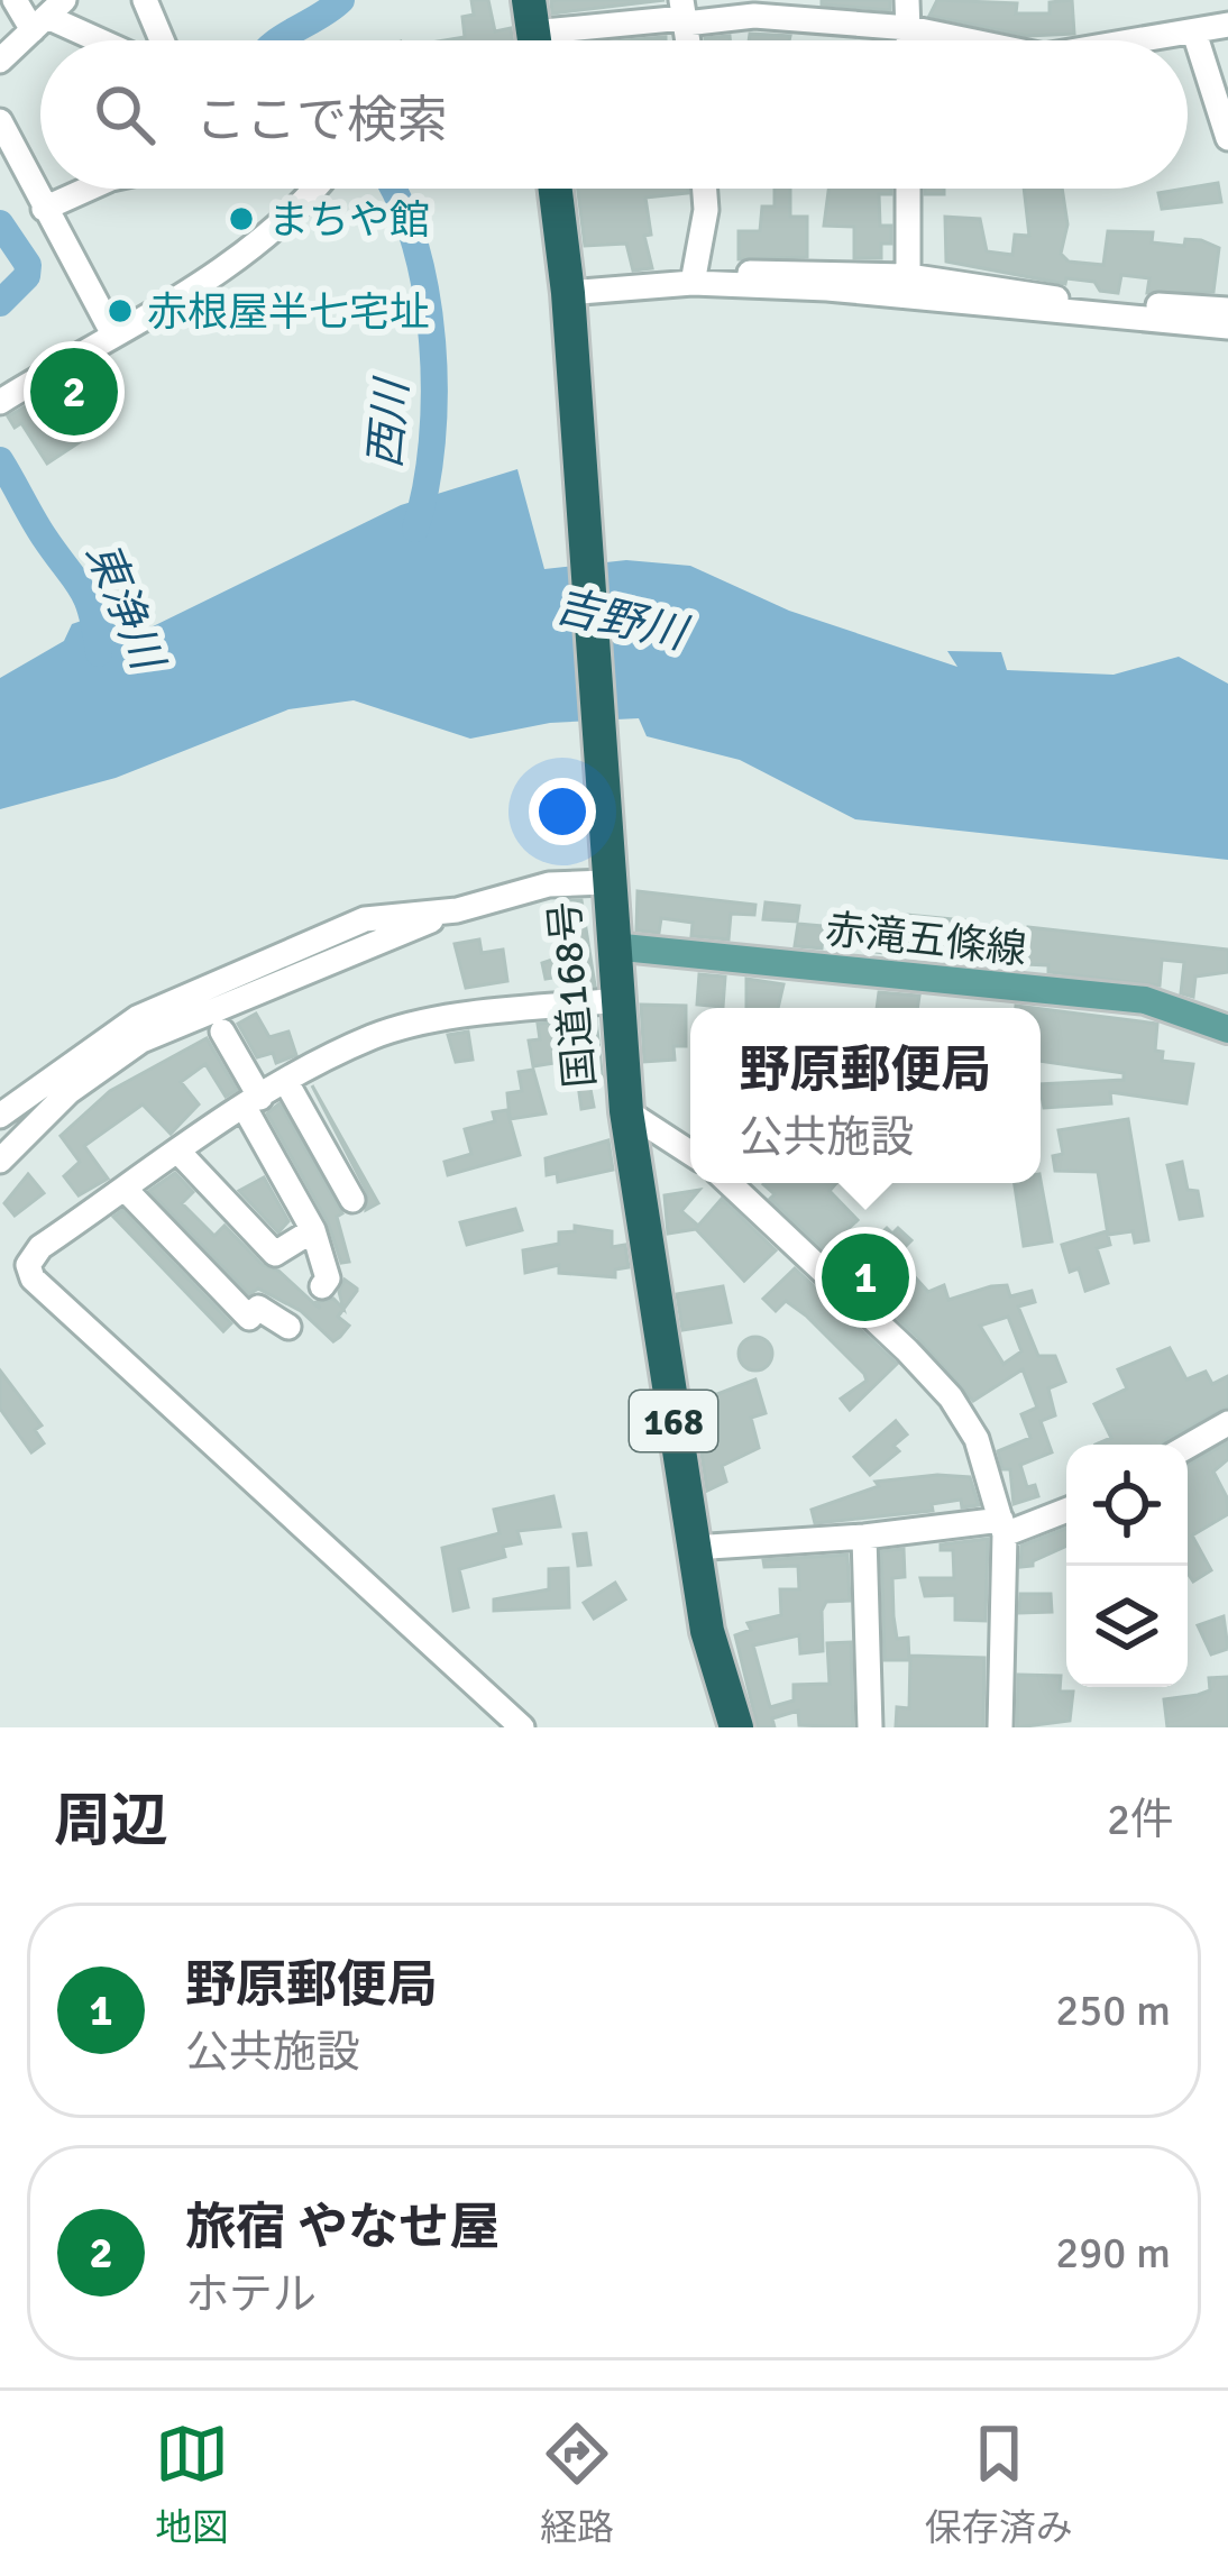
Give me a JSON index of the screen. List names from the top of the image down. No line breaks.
{"streets":{"highway":["国道168号","168"],"main road":["赤滝五條線"]},"crossings":[["赤滝五條線","国道168号"]],"water":["西川","東浄川","吉野川"],"places":["まちや館","赤根屋半七宅址"],"page":{"search":"ここで検索","pins":["2","1"],"popup":["野原郵便局","公共施設"],"heading":["周辺","2件"],"list":[{"mark":"1","name":"野原郵便局","note":"公共施設","value":"250 m"},{"mark":"2","name":"旅宿 やなせ屋","note":"ホテル","value":"290 m"}],"nav":["地図","経路","保存済み"]}}
